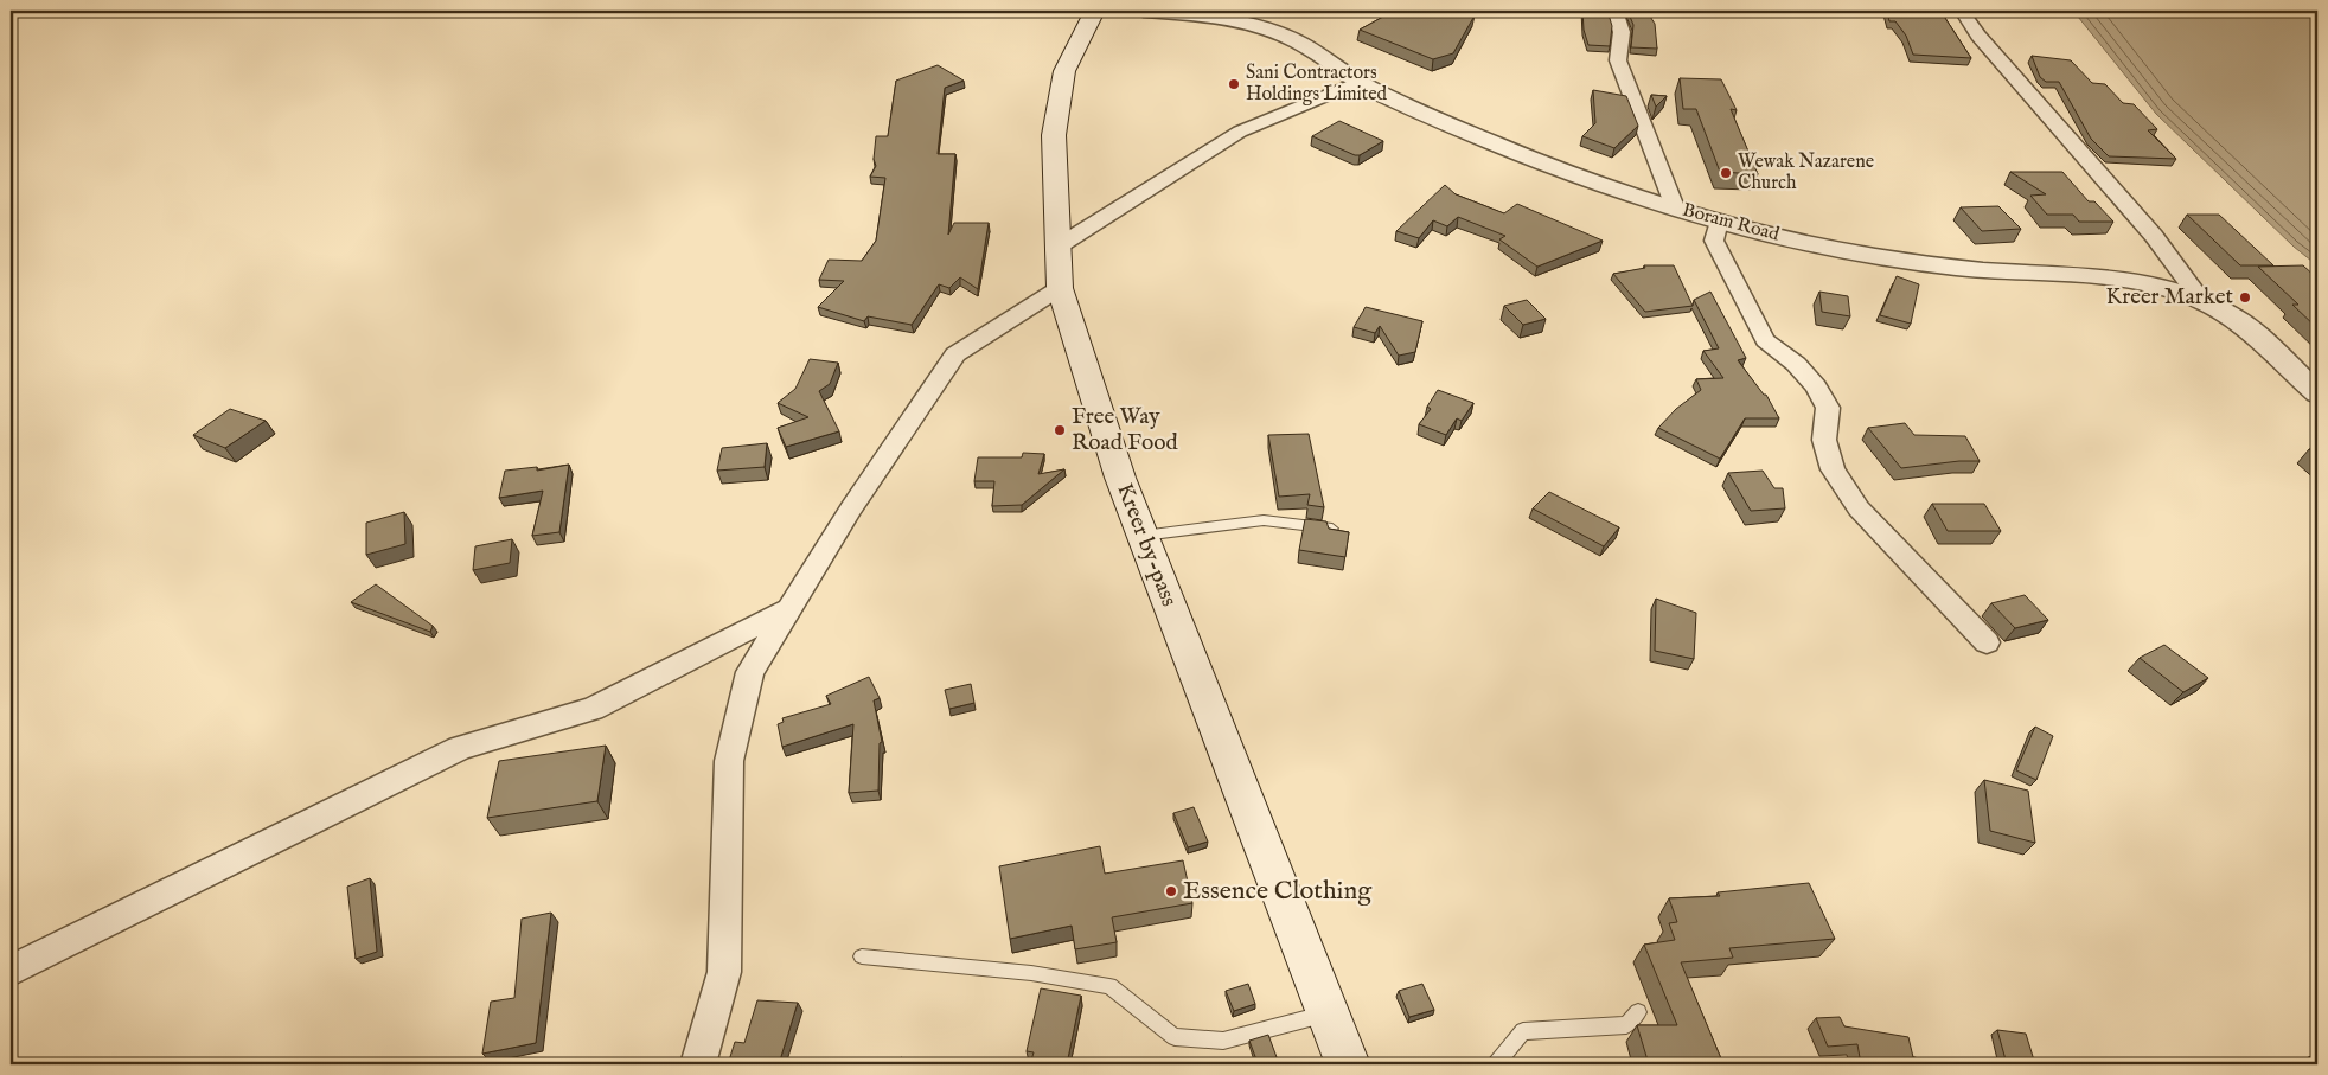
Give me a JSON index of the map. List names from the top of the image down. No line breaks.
{"streets":{"main road":["Kreer by-pass"],"street":["Boram Road"]},"places":["Sani Contractors Holdings Limited","Wewak Nazarene Church","Kreer Market","Free Way Road Food","Essence Clothing"]}
